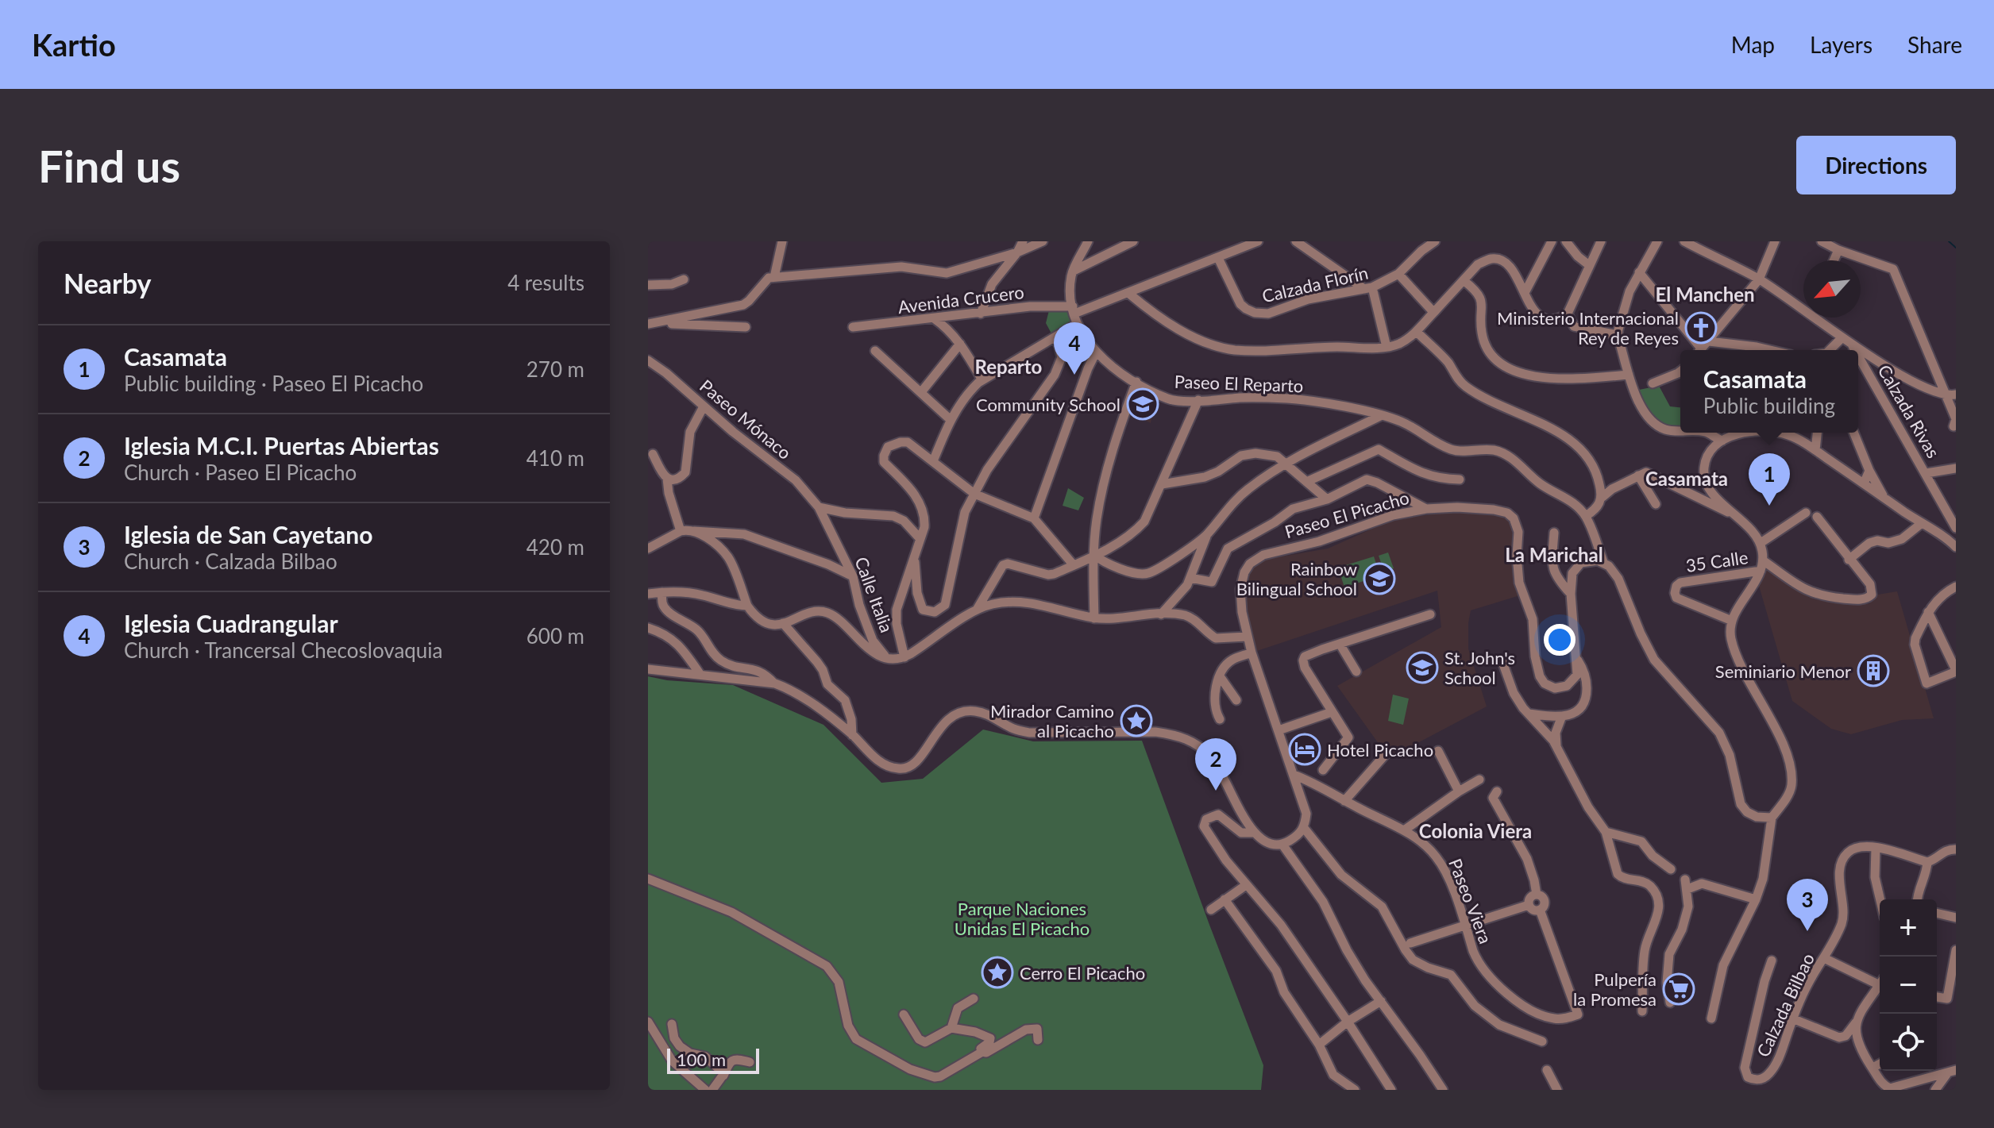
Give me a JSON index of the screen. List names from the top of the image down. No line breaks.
{"streets":{"street":["Calzada Florín","Avenida Crucero","Paseo El Reparto","Calzada Rivas","Paseo Mónaco","Paseo El Picacho","35 Calle","Calle Italia","Paseo Viera","Calzada Bilbao"]},"crossings":[["Calzada Florín","Avenida Crucero"],["Avenida Crucero","Paseo El Reparto"],["Paseo Mónaco","Calle Italia"],["Paseo El Picacho","Paseo Viera"]],"districts":["El Manchen","Reparto","Casamata","La Marichal","Colonia Viera"],"parks":["Parque Naciones Unidas El Picacho"],"places":{"church":["Ministerio Internacional Rey de Reyes"],"school or university":["Community School","Rainbow Bilingual School","St. John's School"],"building":["Seminiario Menor"],"place":["Mirador Camino al Picacho","Cerro El Picacho"],"hotel":["Hotel Picacho"],"supermarket":["Pulpería la Promesa"]},"scale_bar":"100 m","north":"bottom left","page":{"header":"Kartio","nav":["Map","Layers","Share"],"buttons":"Directions","title":"Find us","heading":["Nearby","4 results"],"pins":["4","1","2","3"],"list":[{"mark":"1","name":"Casamata","note":"Public building · Paseo El Picacho","value":"270 m"},{"mark":"2","name":"Iglesia M.C.I. Puertas Abiertas","note":"Church · Paseo El Picacho","value":"410 m"},{"mark":"3","name":"Iglesia de San Cayetano","note":"Church · Calzada Bilbao","value":"420 m"},{"mark":"4","name":"Iglesia Cuadrangular","note":"Church · Trancersal Checoslovaquia","value":"600 m"}],"popup":["Casamata","Public building"],"map_buttons":["+","−"],"scale":"100 m"}}
